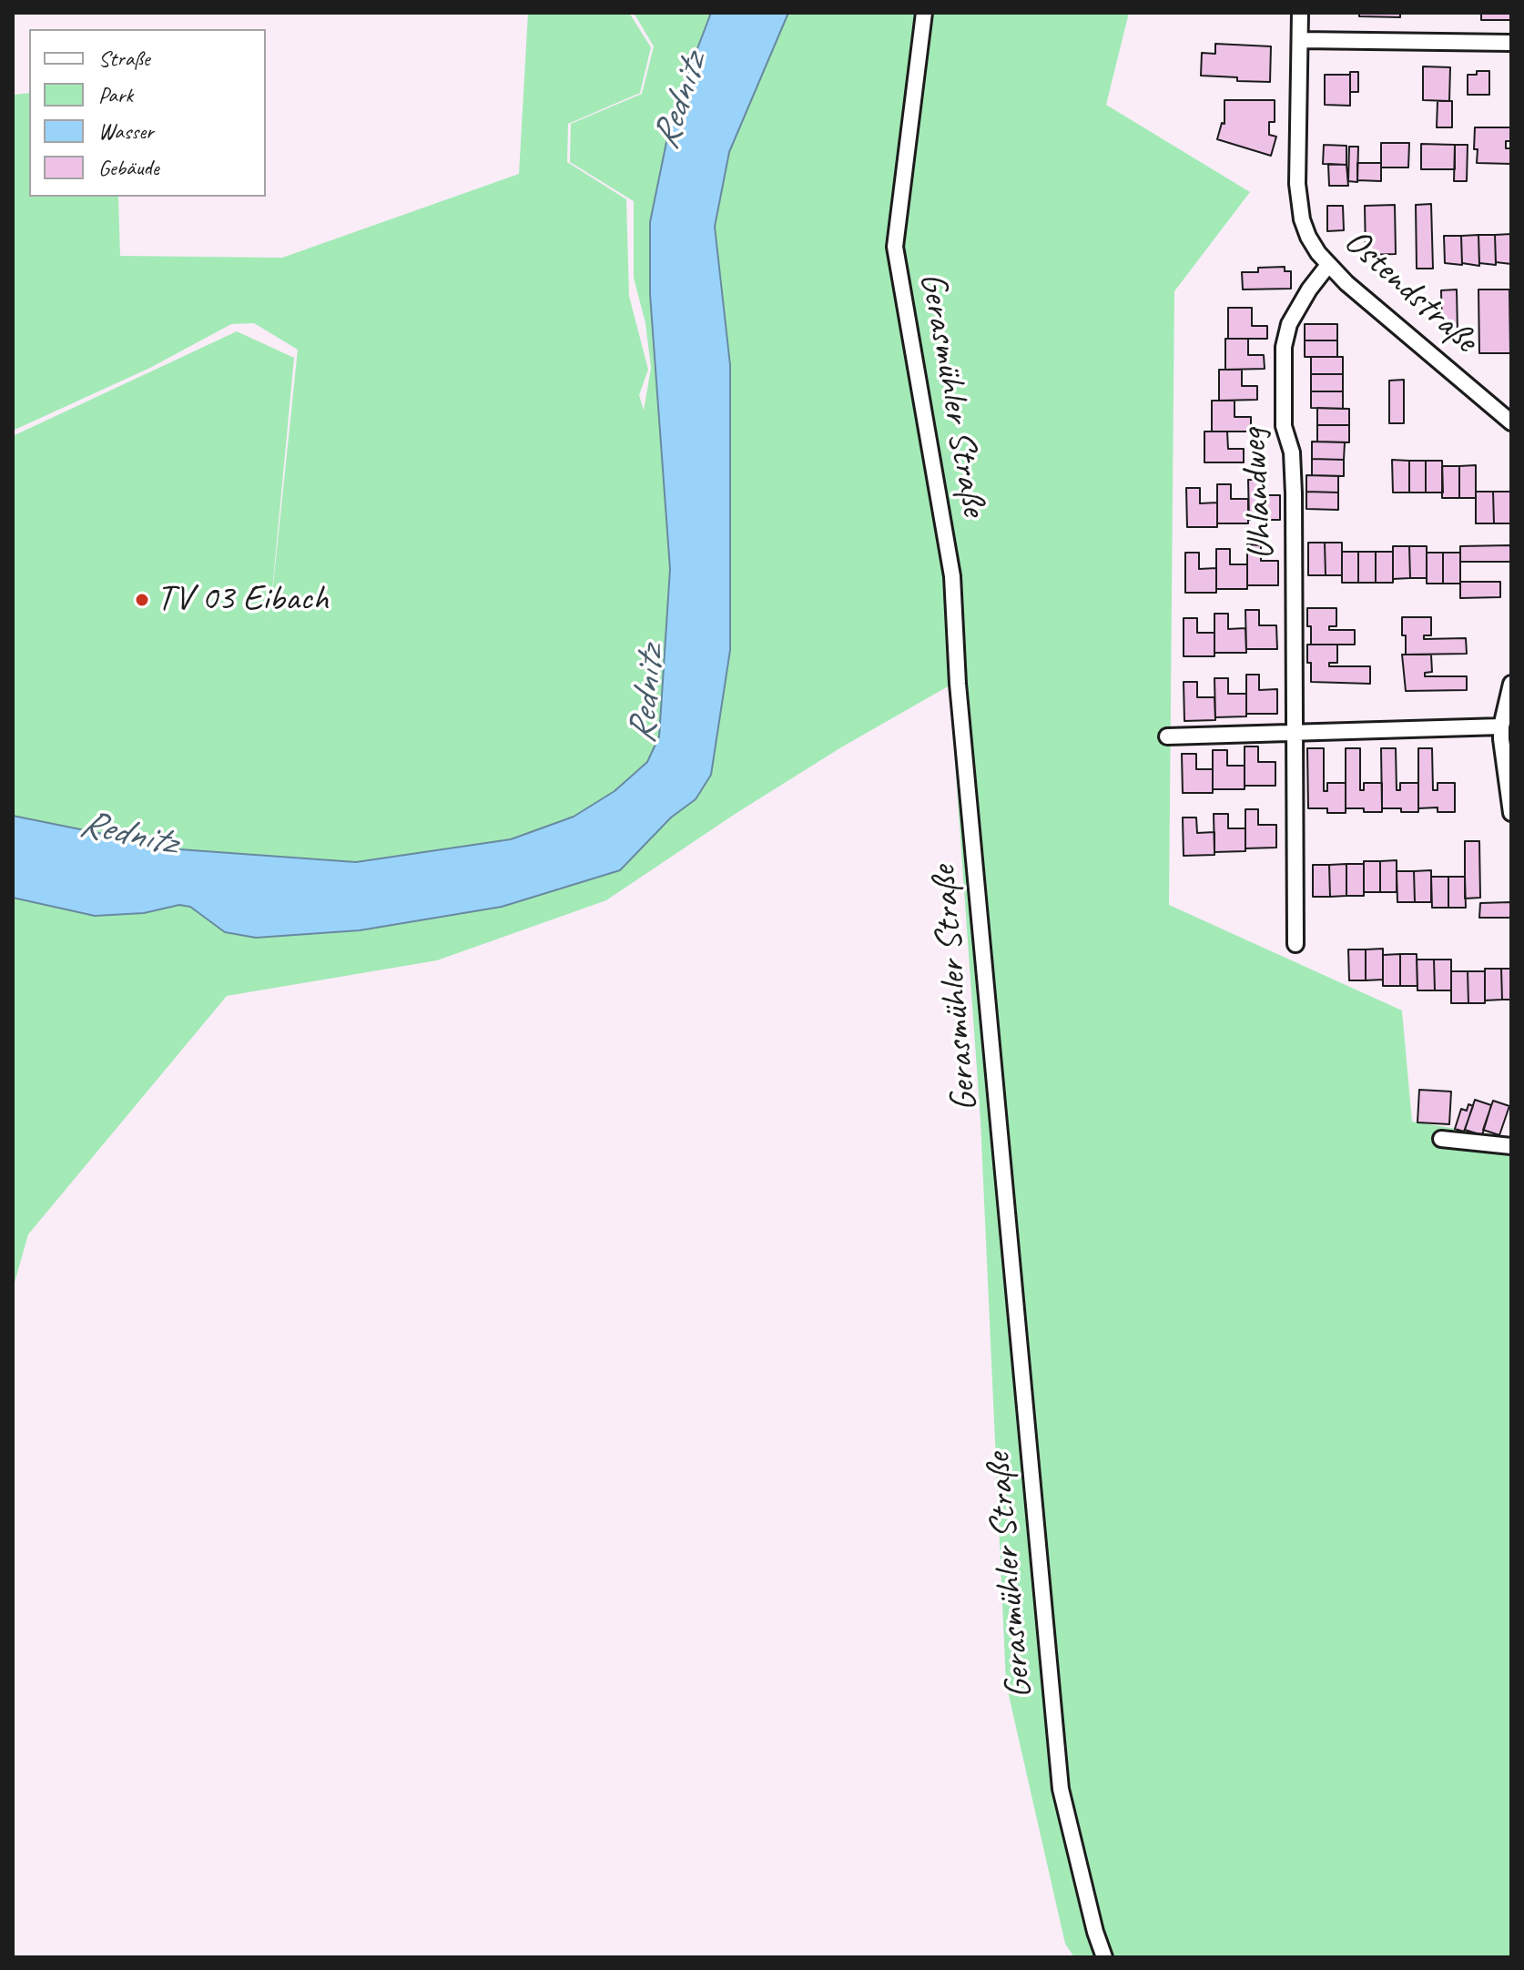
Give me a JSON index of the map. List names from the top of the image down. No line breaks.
{"streets":{"street":["Ostendstraße","Gerasmühler Straße","Uhlandweg"]},"crossings":[["Ostendstraße","Uhlandweg"]],"water":["Rednitz"],"places":["TV 03 Eibach"],"legend":["Straße","Park","Wasser","Gebäude"]}
